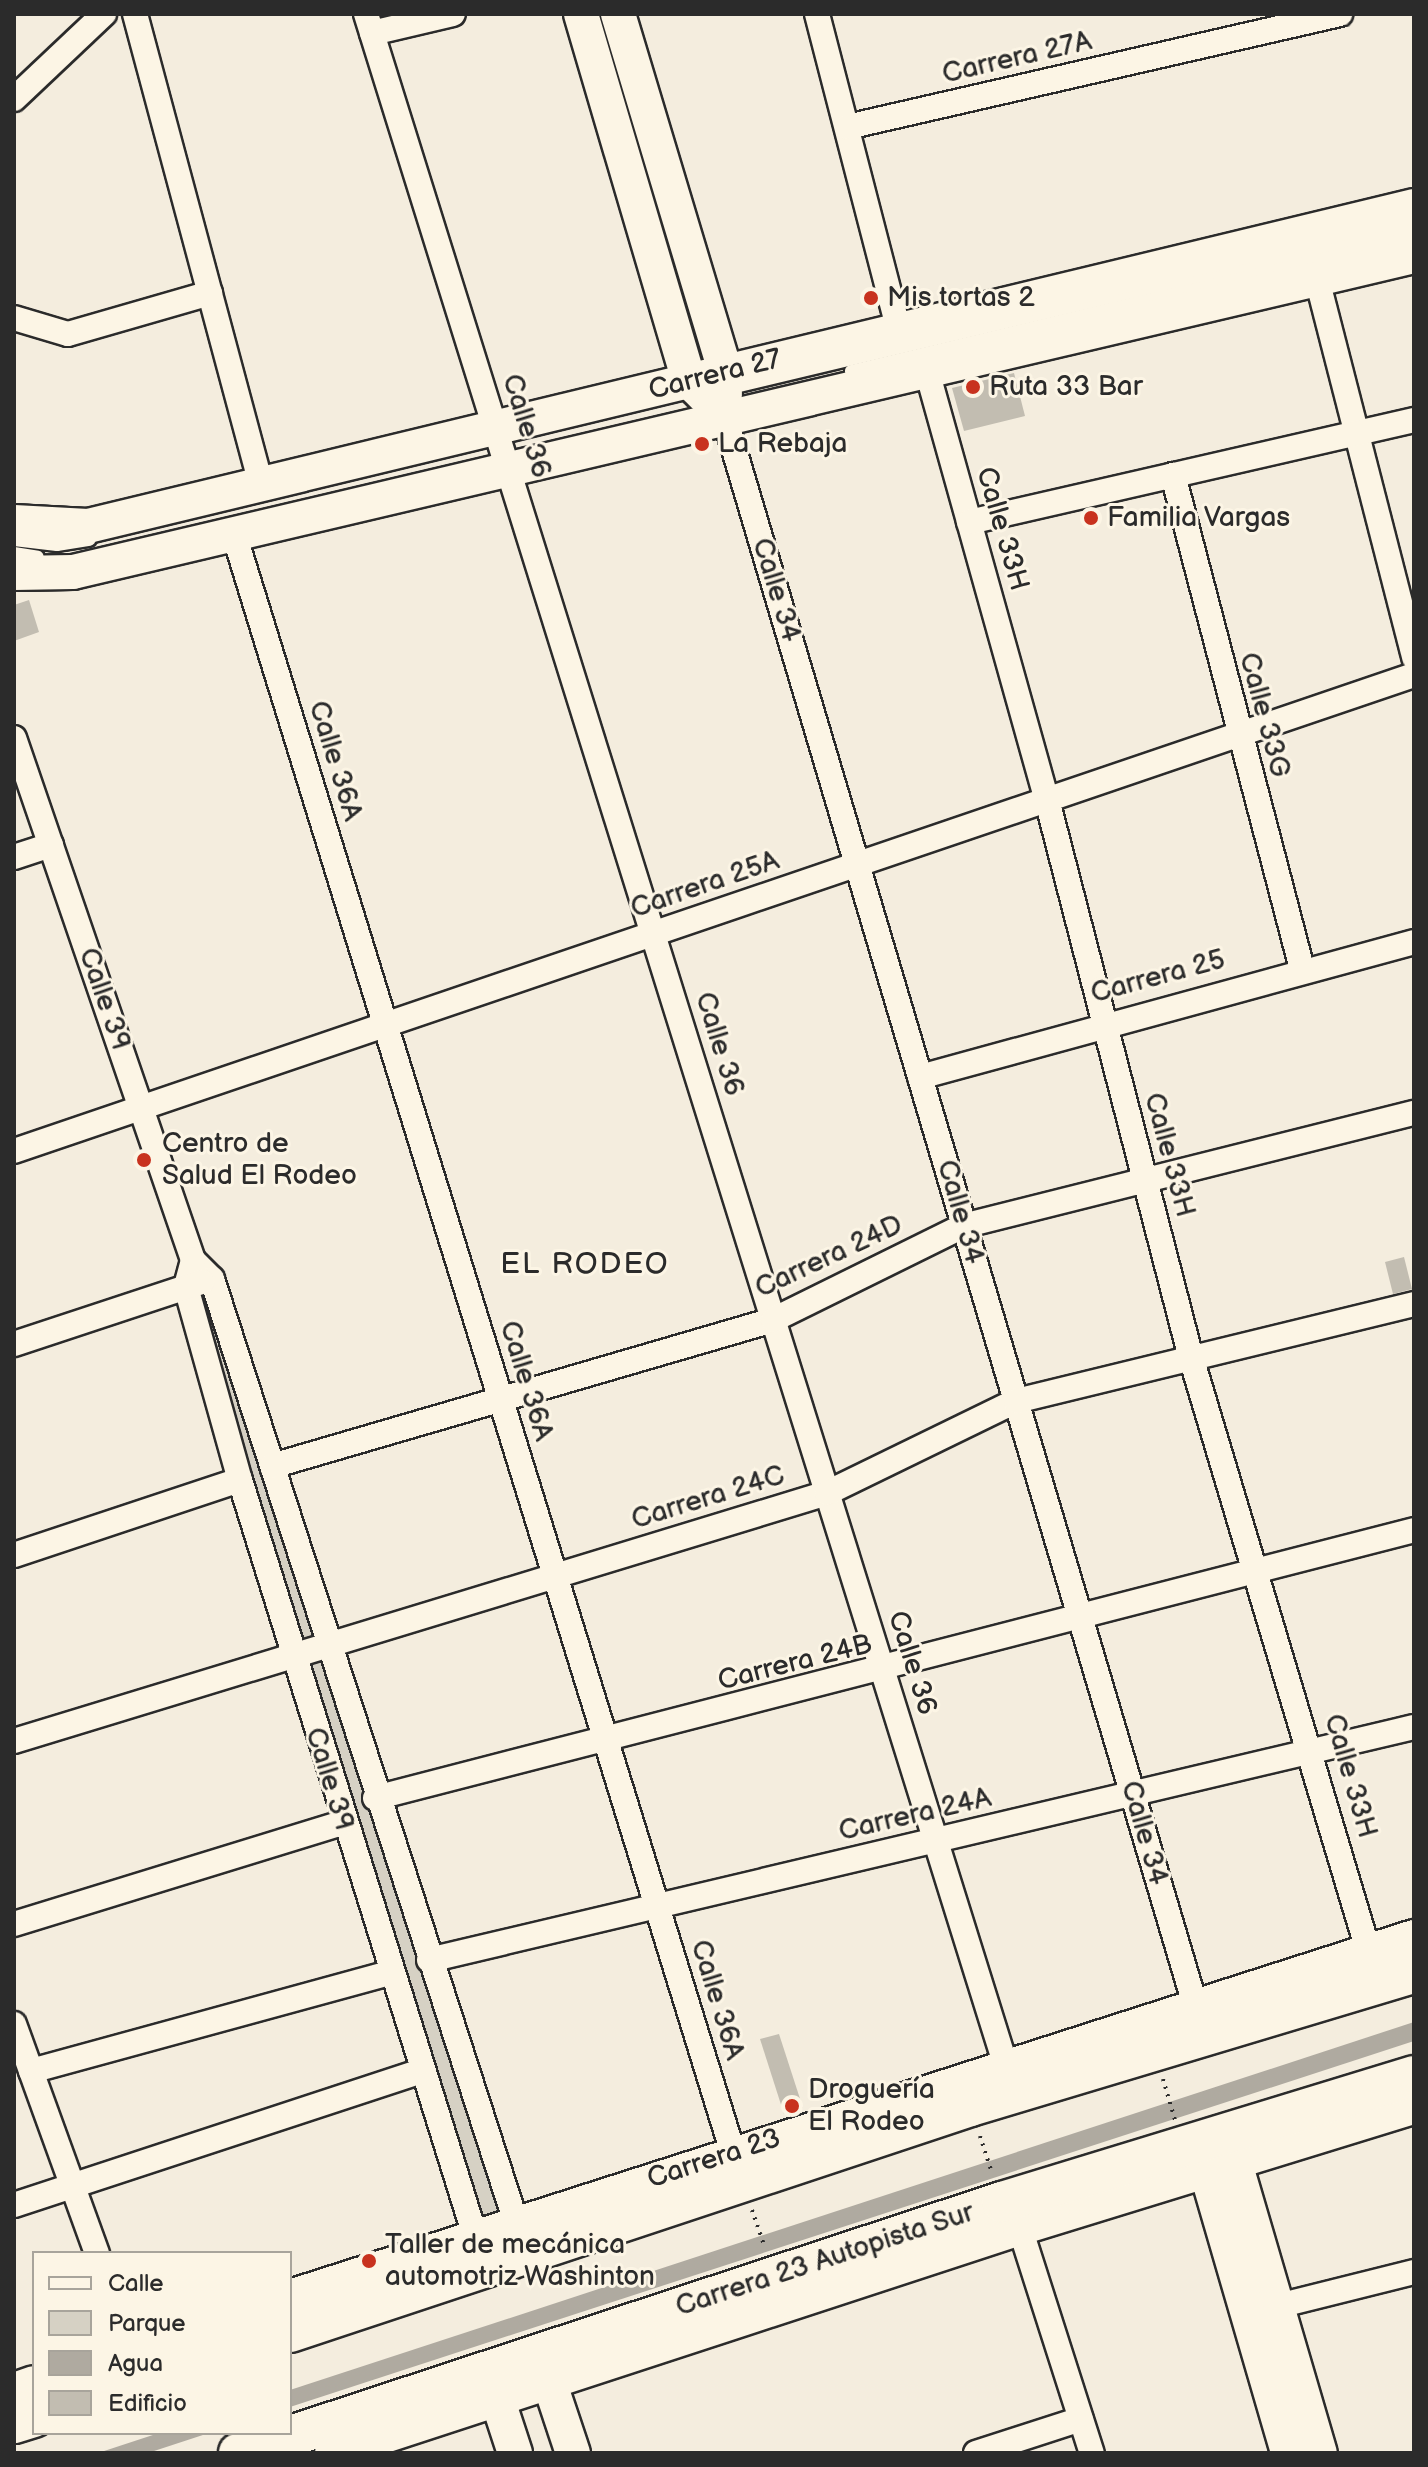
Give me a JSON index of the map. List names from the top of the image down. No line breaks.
{"streets":{"main road":["Carrera 23 Autopista Sur"],"street":["Carrera 27A","Carrera 27","Calle 36","Calle 33H","Calle 34","Calle 33G","Calle 36A","Carrera 25A","Carrera 25","Calle 39","Carrera 24D","Carrera 24C","Carrera 24B","Carrera 24A","Carrera 23"]},"crossings":[["Carrera 27","Calle 36"],["Carrera 27","Calle 33H"],["Carrera 27","Calle 34"],["Carrera 27","Calle 36A"],["Calle 36","Carrera 25A"],["Calle 36","Carrera 24D"],["Calle 36","Carrera 24C"],["Calle 36","Carrera 24B"],["Calle 36","Carrera 24A"],["Calle 36","Carrera 23"],["Calle 33H","Carrera 25A"],["Calle 33H","Carrera 25"],["Calle 33H","Carrera 24D"],["Calle 33H","Carrera 24C"],["Calle 33H","Carrera 24B"],["Calle 33H","Carrera 24A"],["Calle 33H","Carrera 23"],["Calle 34","Carrera 25A"],["Calle 34","Carrera 25"],["Calle 34","Carrera 24D"],["Calle 34","Carrera 24C"],["Calle 34","Carrera 24B"],["Calle 34","Carrera 24A"],["Calle 34","Carrera 23"],["Calle 33G","Carrera 25A"],["Calle 33G","Carrera 25"],["Calle 36A","Carrera 25A"],["Calle 36A","Carrera 24D"],["Calle 36A","Carrera 24C"],["Calle 36A","Carrera 24B"],["Calle 36A","Carrera 24A"],["Calle 36A","Carrera 23"],["Carrera 25A","Calle 39"],["Calle 39","Carrera 24D"],["Calle 39","Carrera 24C"],["Calle 39","Carrera 24B"],["Calle 39","Carrera 24A"],["Calle 39","Carrera 23"]],"districts":["EL RODEO"],"places":["Mis tortas 2","Ruta 33 Bar","La Rebaja","Familia Vargas","Centro de Salud El Rodeo","Droguería El Rodeo","Taller de mecánica automotriz Washinton"],"legend":["Calle","Parque","Agua","Edificio"]}
